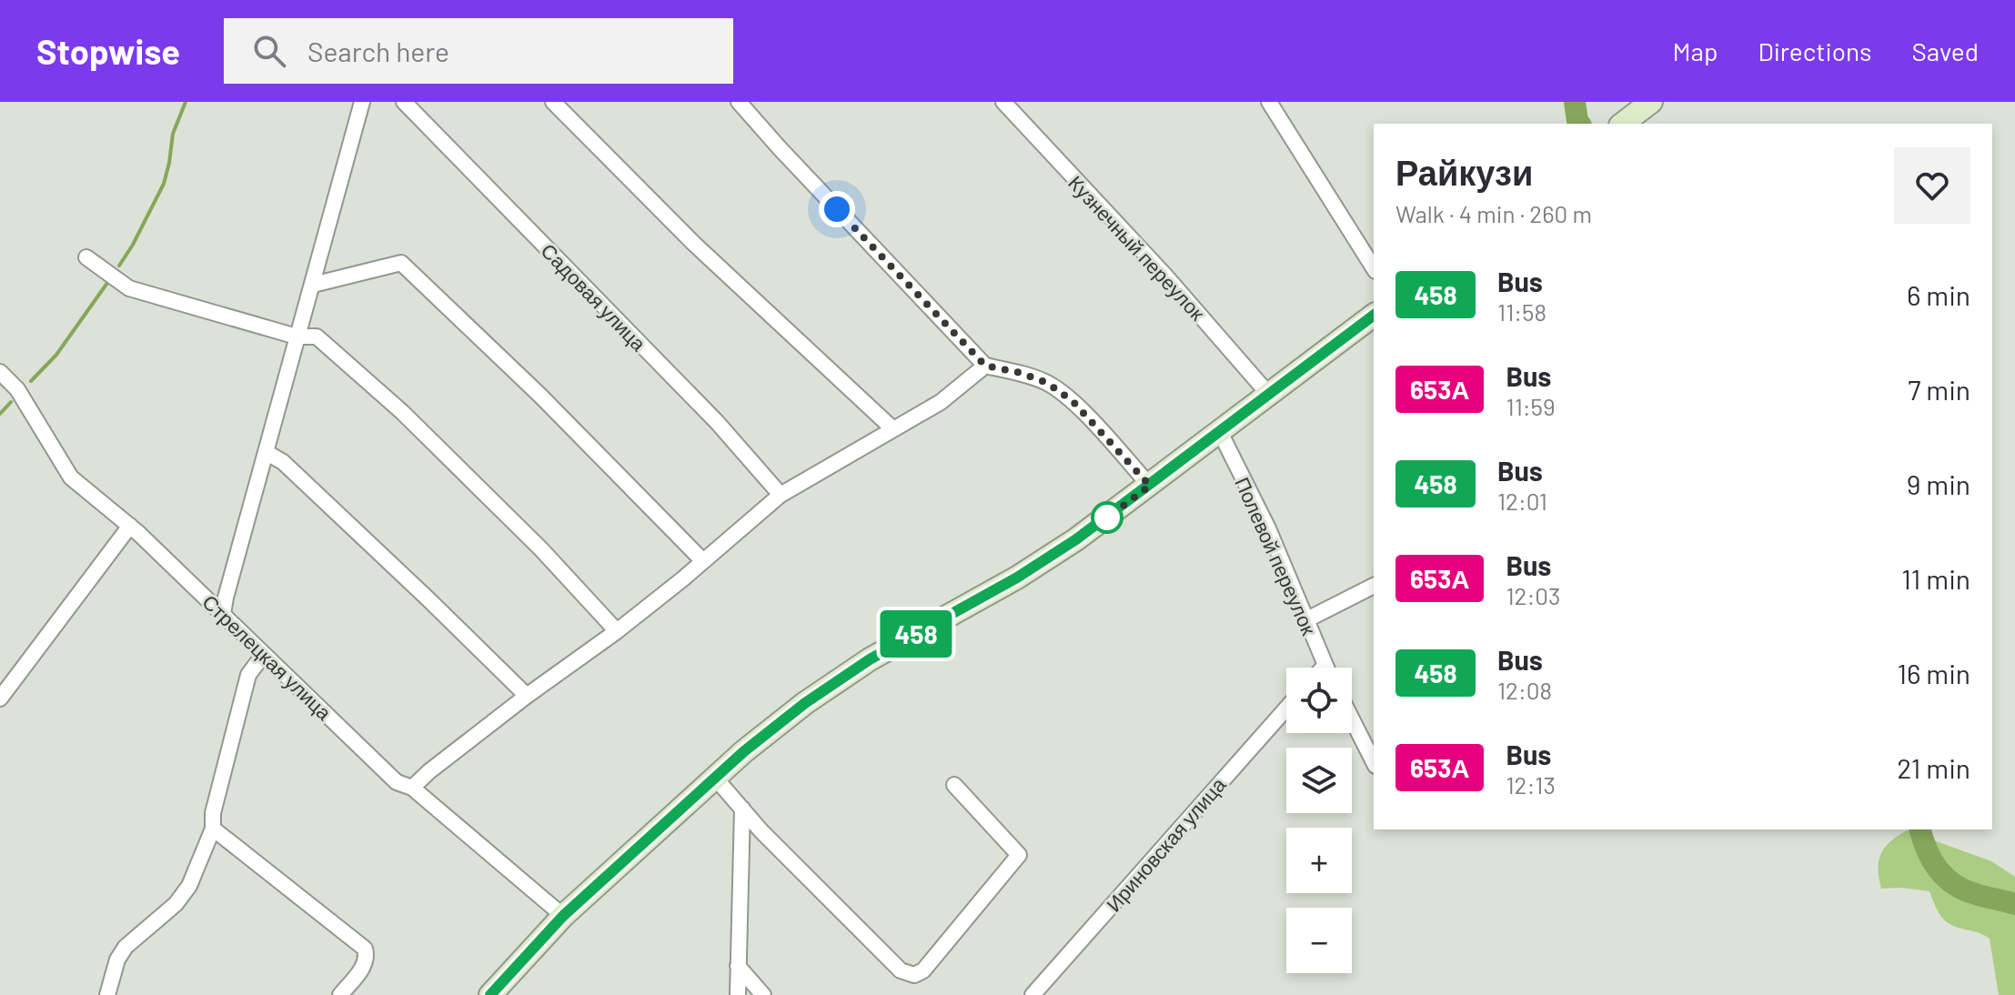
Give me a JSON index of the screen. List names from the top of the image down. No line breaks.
{"streets":{"street":["Кузнечный переулок","Садовая улица","Полевой переулок","Стрелецкая улица","Ириновская улица"]},"lines":["bus line 458"],"page":{"header":"Stopwise","search":"Search here","nav":["Map","Directions","Saved"],"on_map":"458","heading":["Райкузи","Walk · 4 min · 260 m"],"list":[{"mark":"458","name":"Bus","note":"11:58","value":"6 min"},{"mark":"653А","name":"Bus","note":"11:59","value":"7 min"},{"mark":"458","name":"Bus","note":"12:01","value":"9 min"},{"mark":"653А","name":"Bus","note":"12:03","value":"11 min"},{"mark":"458","name":"Bus","note":"12:08","value":"16 min"},{"mark":"653А","name":"Bus","note":"12:13","value":"21 min"}],"map_buttons":["+","−"]}}
